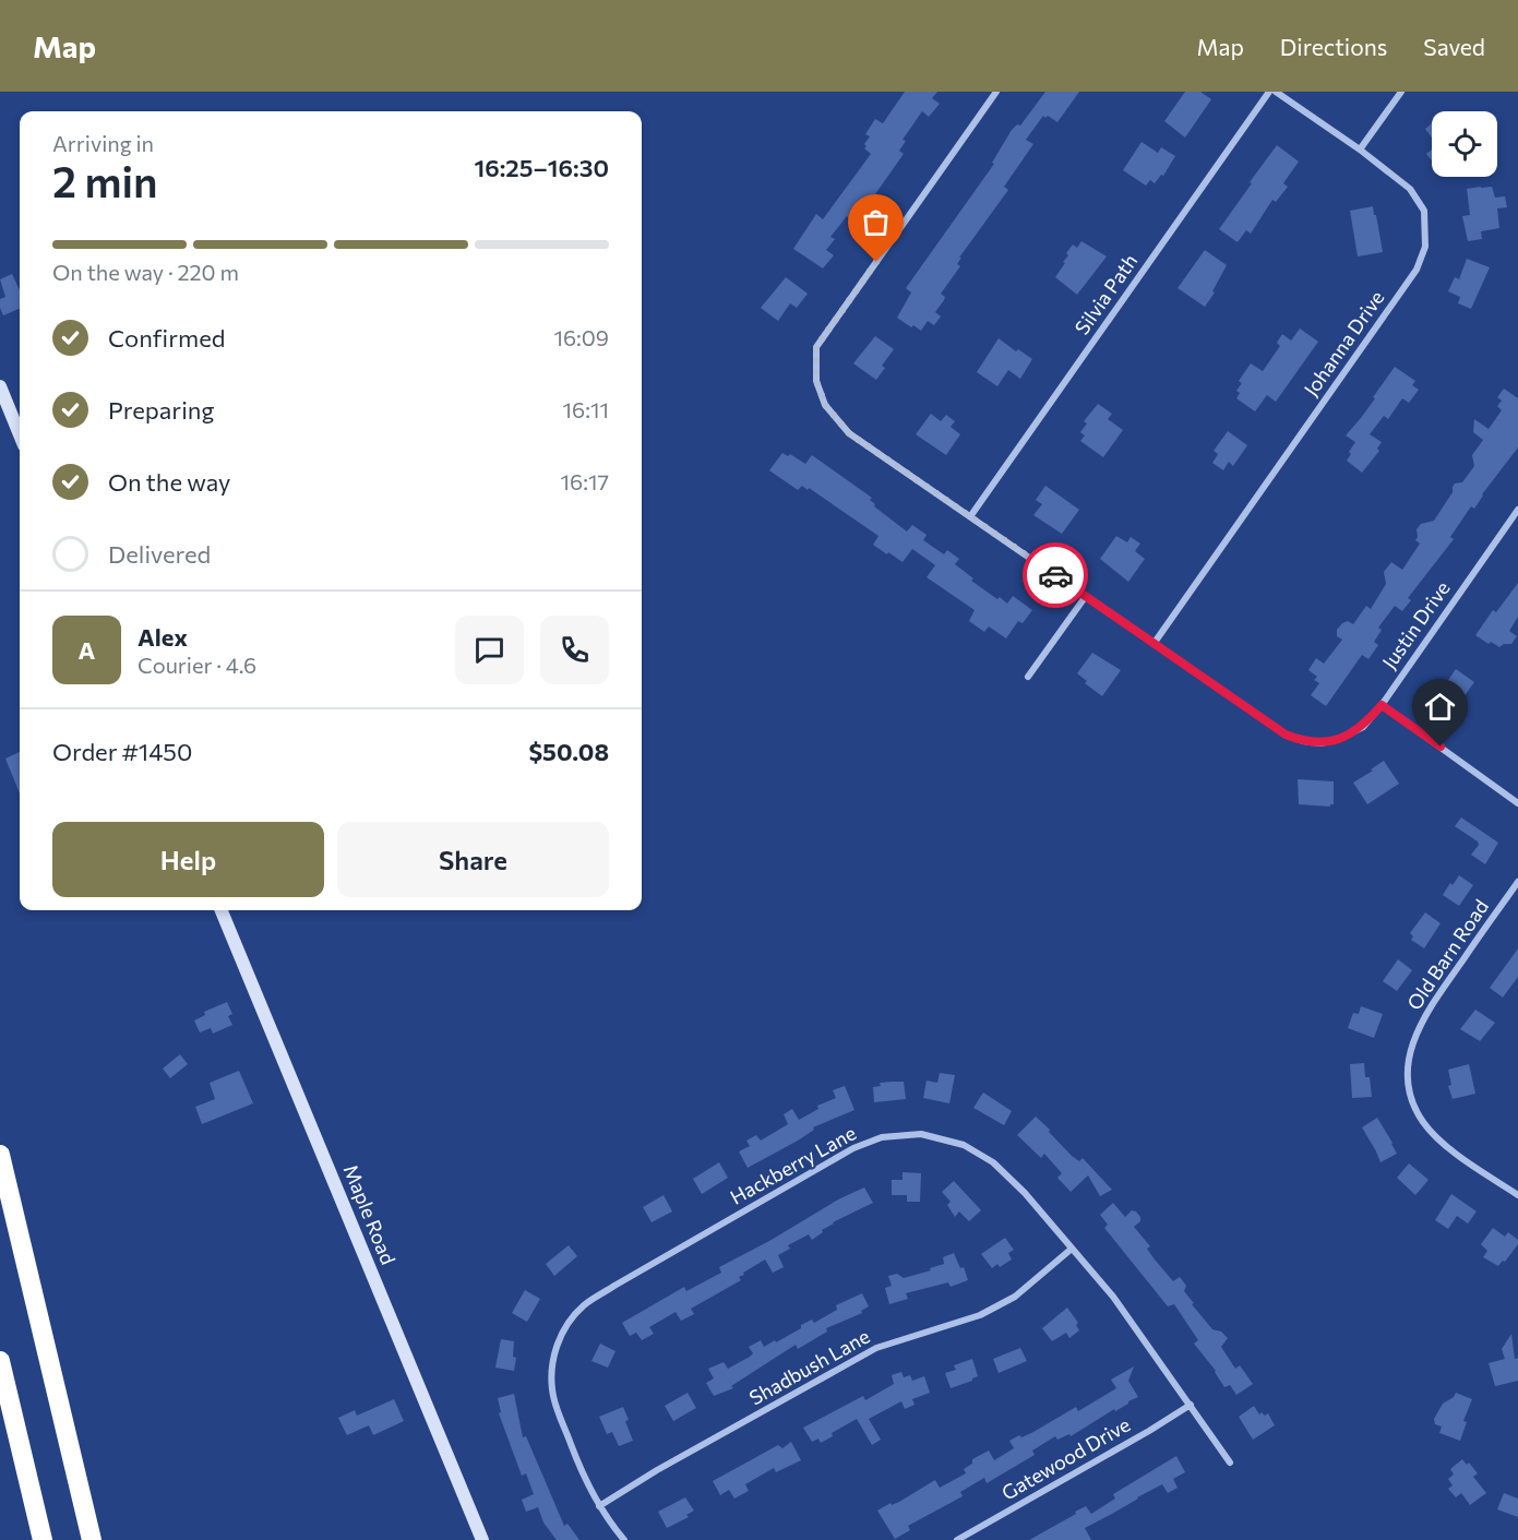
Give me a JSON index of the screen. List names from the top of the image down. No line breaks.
{"streets":{"street":["Silvia Path","Johanna Drive","Justin Drive","Old Barn Road","Hackberry Lane","Maple Road","Shadbush Lane","Gatewood Drive"]},"crossings":[["Silvia Path","Justin Drive"],["Johanna Drive","Justin Drive"],["Hackberry Lane","Shadbush Lane"],["Hackberry Lane","Gatewood Drive"]],"page":{"header":"Map","nav":["Map","Directions","Saved"],"heading":["2 min","Arriving in","16:25–16:30"],"panel":["Alex","Courier · 4.6","Order #1450","$50.08"],"bar":"On the way · 220 m","list":[["Confirmed","16:09"],["Preparing","16:11"],["On the way","16:17"],"Delivered"],"round":"A","buttons":["Help","Share"]}}
